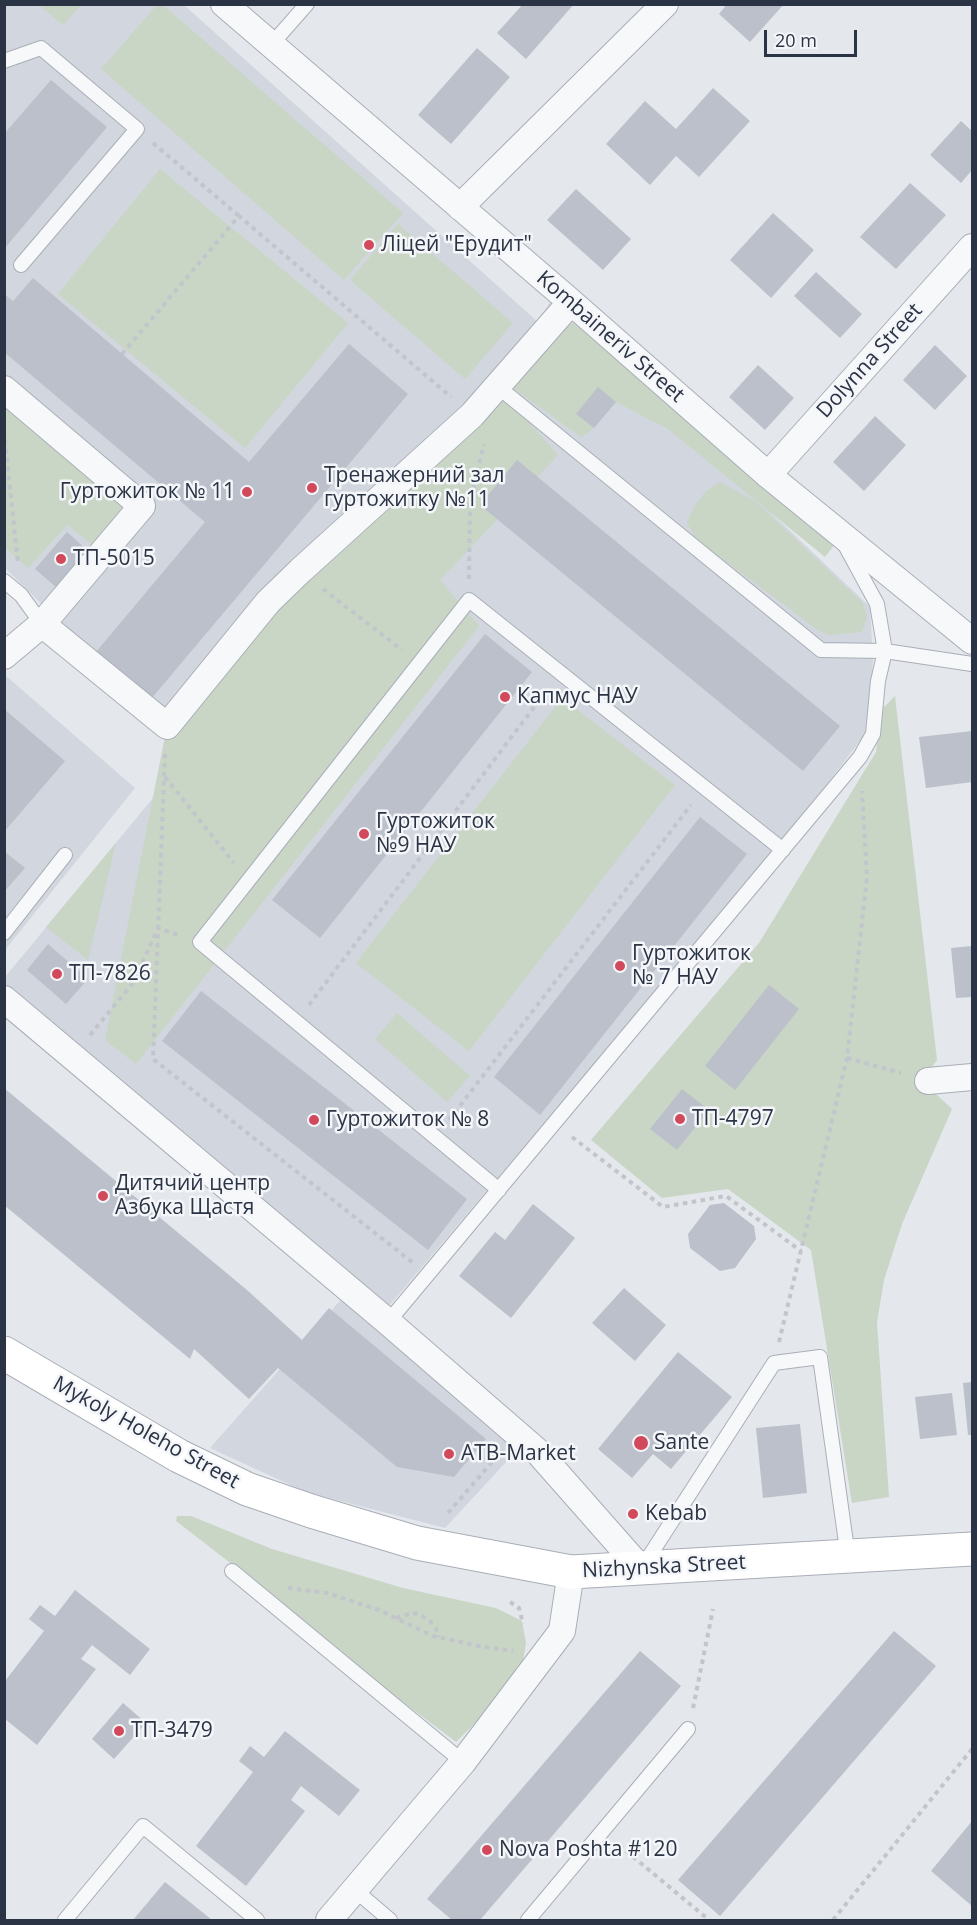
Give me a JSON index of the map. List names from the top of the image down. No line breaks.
{"streets":{"main road":["Mykoly Holeho Street","Nizhynska Street"],"street":["Kombaineriv Street","Dolynna Street"]},"crossings":[["Kombaineriv Street","Dolynna Street"],["Mykoly Holeho Street","Nizhynska Street"]],"places":["Ліцей \"Ерудит\"","Тренажерний зал гуртожитку №11","Гуртожиток № 11","ТП-5015","Капмус НАУ","Гуртожиток №9 НАУ","Гуртожиток № 7 НАУ","ТП-7826","ТП-4797","Гуртожиток № 8","Дитячий центр Азбука Щастя","Sante","ATB-Market","Kebab","ТП-3479","Nova Poshta #120"],"scale_bar":"20 m"}
